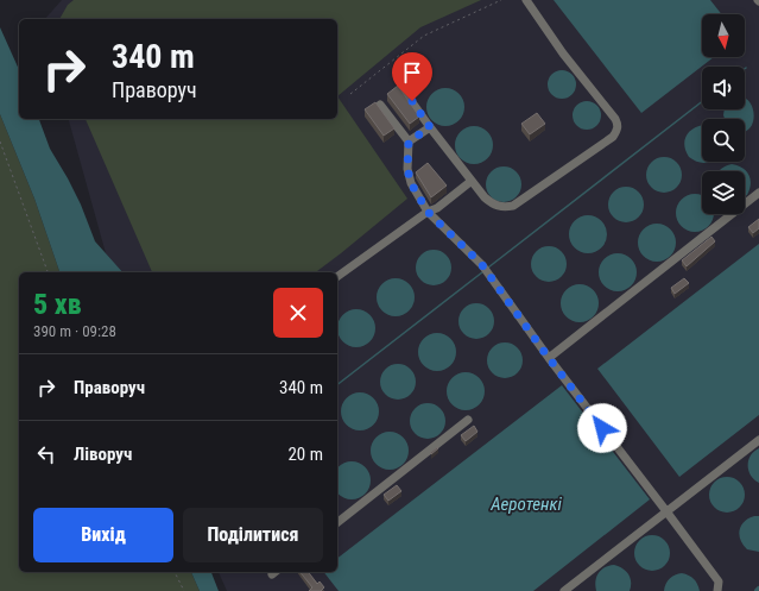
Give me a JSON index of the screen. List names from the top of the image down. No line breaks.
{"water":["Аеротенкі"],"north":"bottom","page":{"turn":["340 m","Праворуч"],"heading":["5 хв","390 m · 09:28"],"list":[{"name":"Праворуч","value":"340 m"},{"name":"Ліворуч","value":"20 m"}],"buttons":["Вихід","Поділитися"]}}
